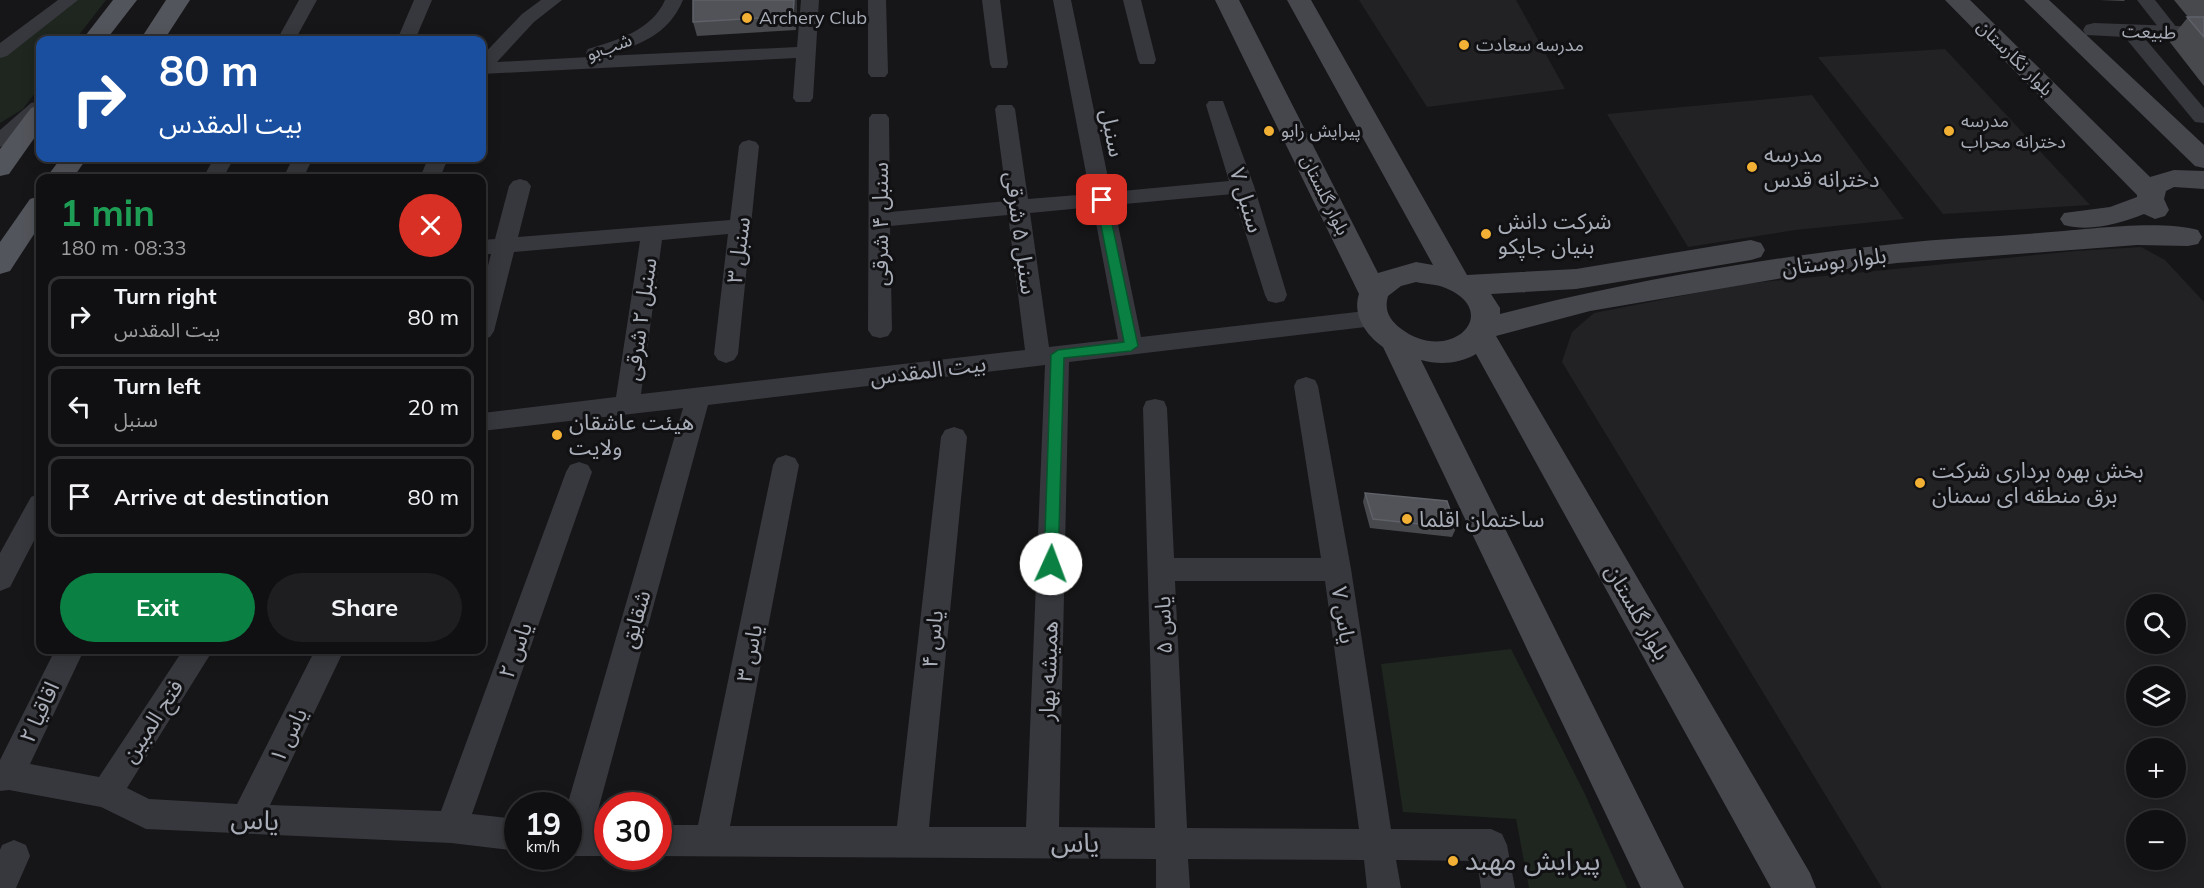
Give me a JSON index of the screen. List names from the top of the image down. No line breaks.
{"streets":{"main road":["بلوار نگارستان","بلوار گلستان","بلوار بوستان"],"street":["طبیعت","شب‌بو","سنبل","سنبل ۷","سنبل ۴ شرقی","سنبل ۵ شرقی","سنبل ۳","سنبل ۲ شرقی","بیت المقدس","یاس ۷","شقایق","یاس ۵","یاس ۴","یاس ۲","یاس ۳","همیشه بهار","اقاقیا ۲","فتح المبین","یاس ۱","یاس"]},"crossings":[["بلوار نگارستان","بلوار بوستان"],["سنبل","بیت المقدس"],["بلوار گلستان","بلوار بوستان"],["بلوار گلستان","بیت المقدس"],["سنبل ۵ شرقی","بیت المقدس"],["سنبل ۵ شرقی","همیشه بهار"],["بلوار بوستان","بیت المقدس"],["سنبل ۲ شرقی","بیت المقدس"],["بیت المقدس","شقایق"],["بیت المقدس","همیشه بهار"],["یاس ۷","یاس"],["یاس ۵","یاس"],["یاس ۴","یاس"],["یاس ۲","یاس"],["یاس ۳","یاس"],["همیشه بهار","یاس"],["اقاقیا ۲","یاس"],["فتح المبین","یاس"],["یاس ۱","یاس"]],"places":["Archery Club","مدرسه سعادت","پیرایش رابو","مدرسه دخترانه محراب","مدرسه دخترانه قدس","شرکت دانش بنیان جاپکو","هیئت عاشقان ولایت","بخش بهره برداری شرکت برق منطقه ای سمنان","ساختمان اقلما","پیرایش مهبد"],"page":{"turn":["80 m","بیت المقدس"],"heading":["1 min","180 m · 08:33"],"list":[{"name":"Turn right","note":"بیت المقدس","value":"80 m"},{"name":"Turn left","note":"سنبل","value":"20 m"},{"name":"Arrive at destination","value":"80 m"}],"buttons":["Exit","Share"],"map_buttons":["+","−"],"speed":"19 km/h","limit":"30"}}
